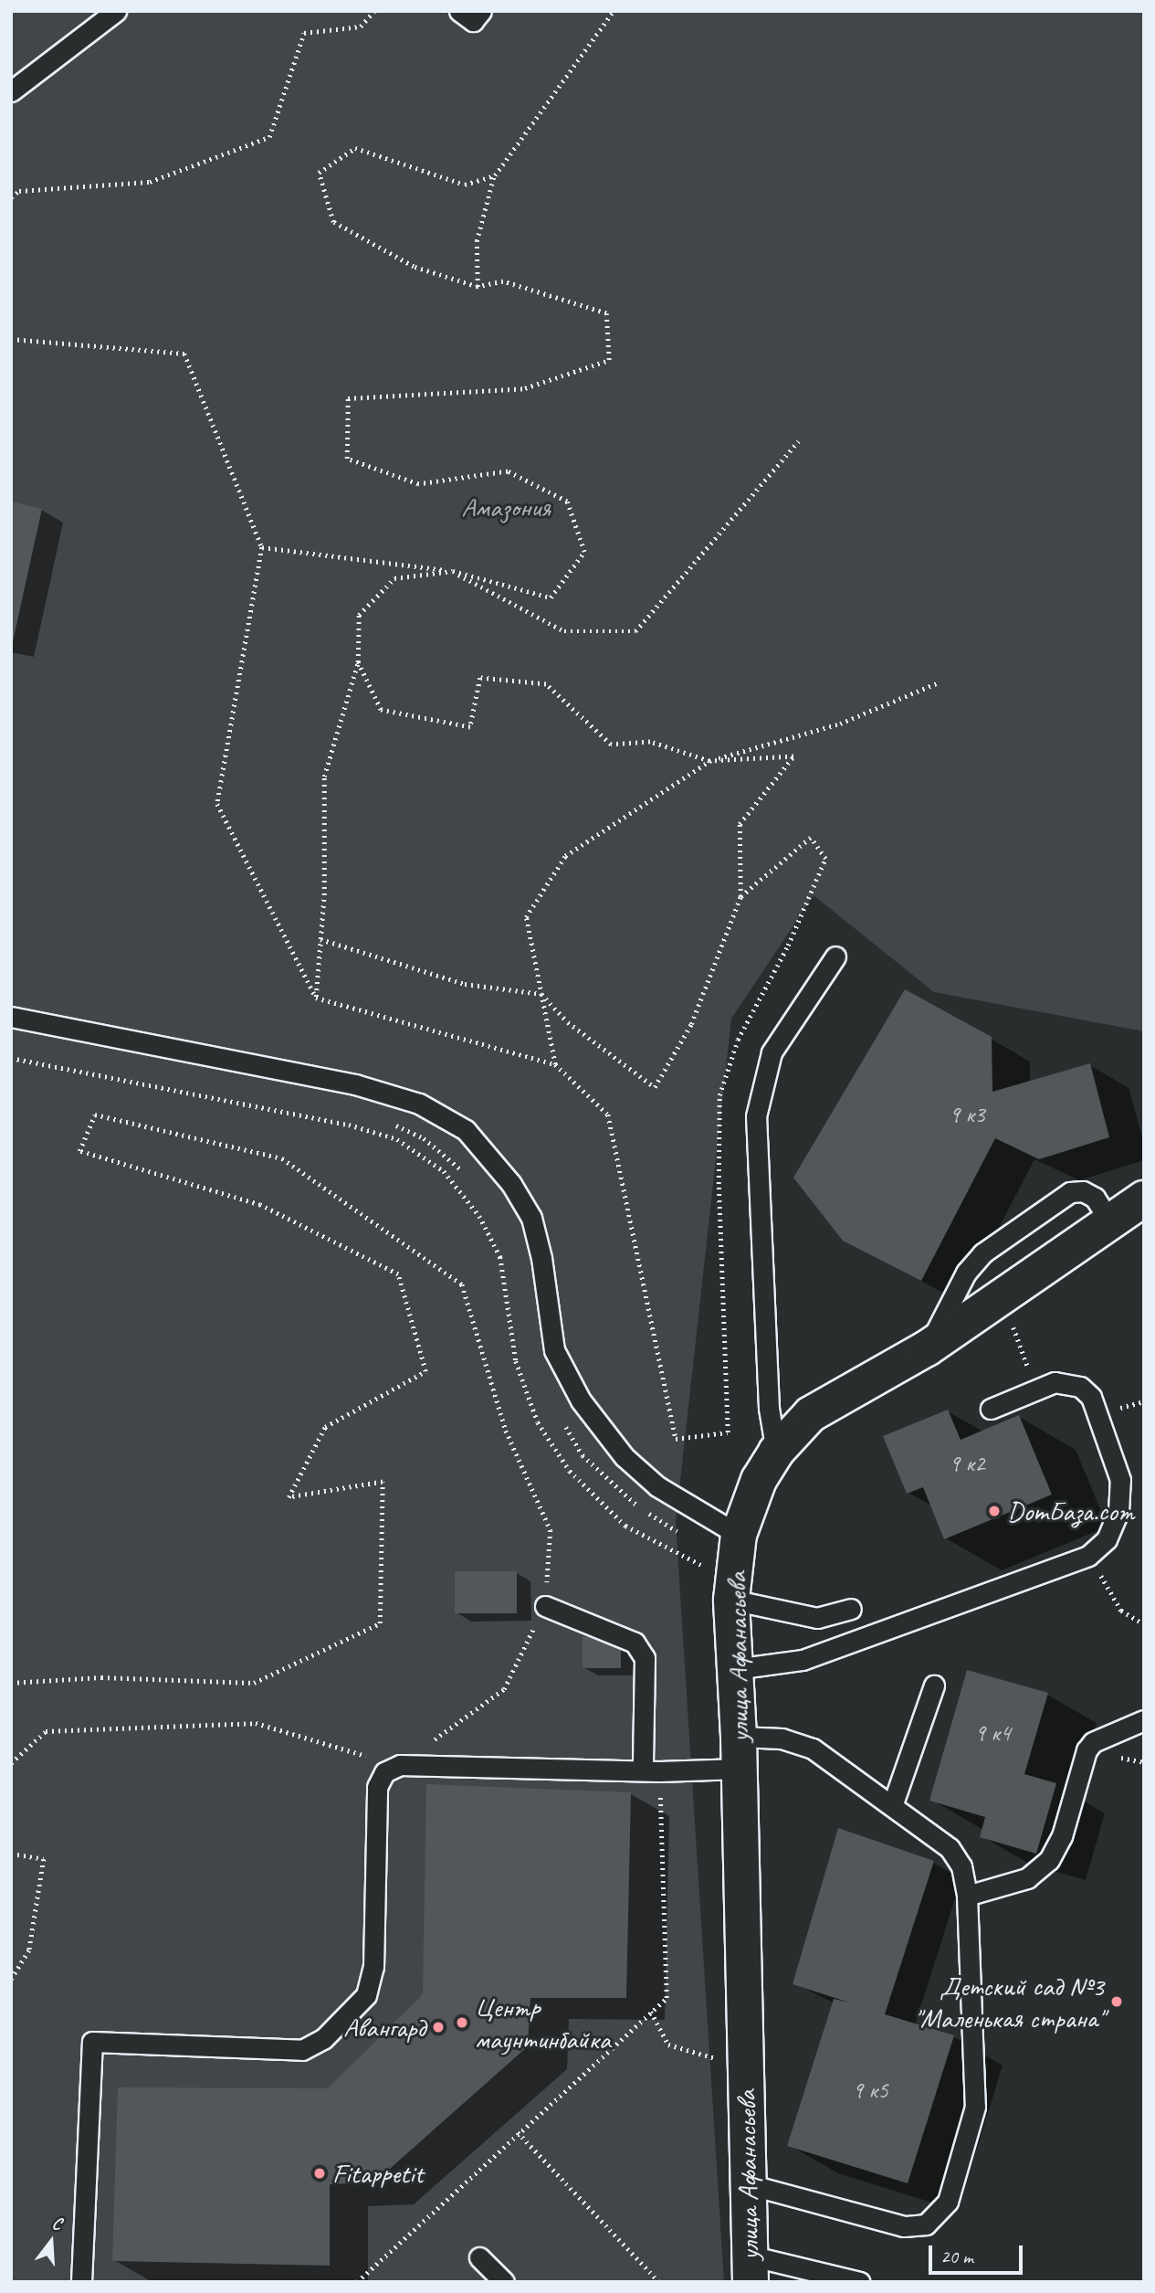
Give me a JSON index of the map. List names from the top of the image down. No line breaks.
{"streets":{"street":["улица Афанасьева"]},"parks":["Амазония"],"places":["DomБаза.com","Детский сад №3 \"Маленькая страна\"","Центр маунтинбайка","Авангард","Fitappetit"],"house_numbers":["9 к3","9 к2","9 к4","9 к5"],"scale_bar":"20 m","north":"top"}
